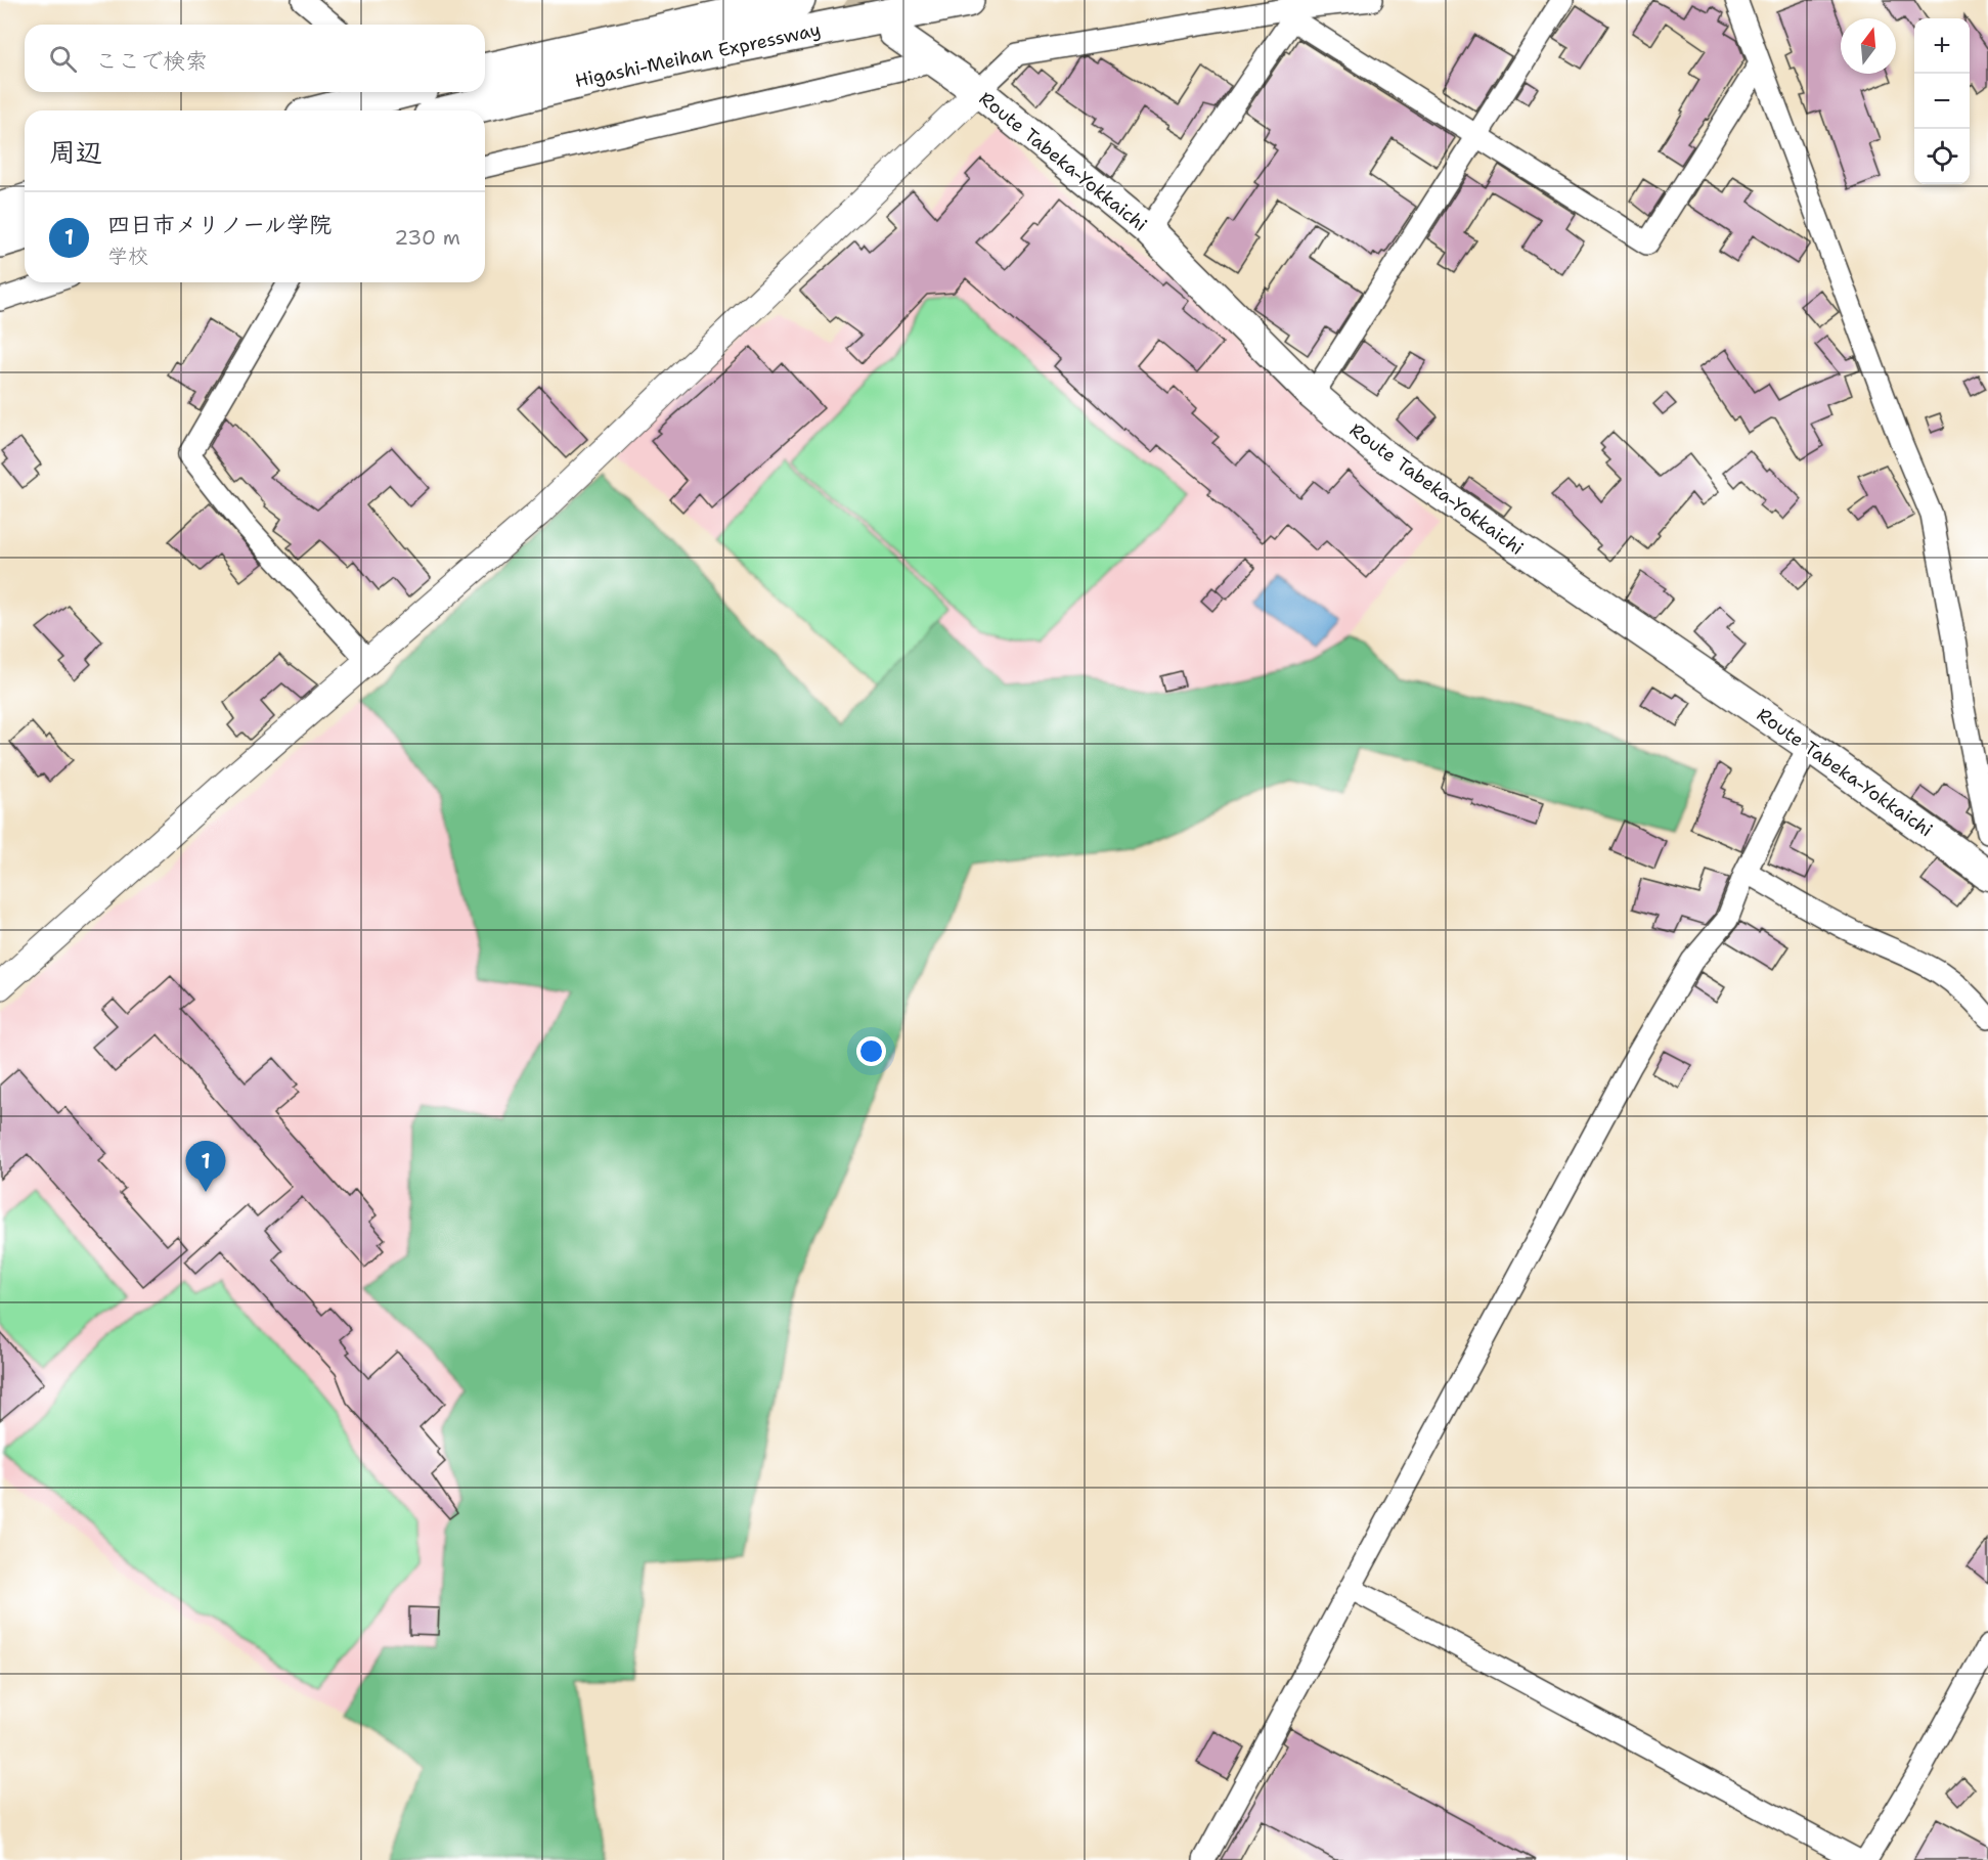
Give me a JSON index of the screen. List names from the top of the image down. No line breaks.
{"streets":{"highway":["Higashi-Meihan Expressway"],"main road":["Route Tabeka-Yokkaichi"]},"north":"top","page":{"map_buttons":["+","−"],"search":"ここで検索","heading":"周辺","list":[{"mark":"1","name":"四日市メリノール学院","note":"学校","value":"230 m"}],"pins":"1"}}
